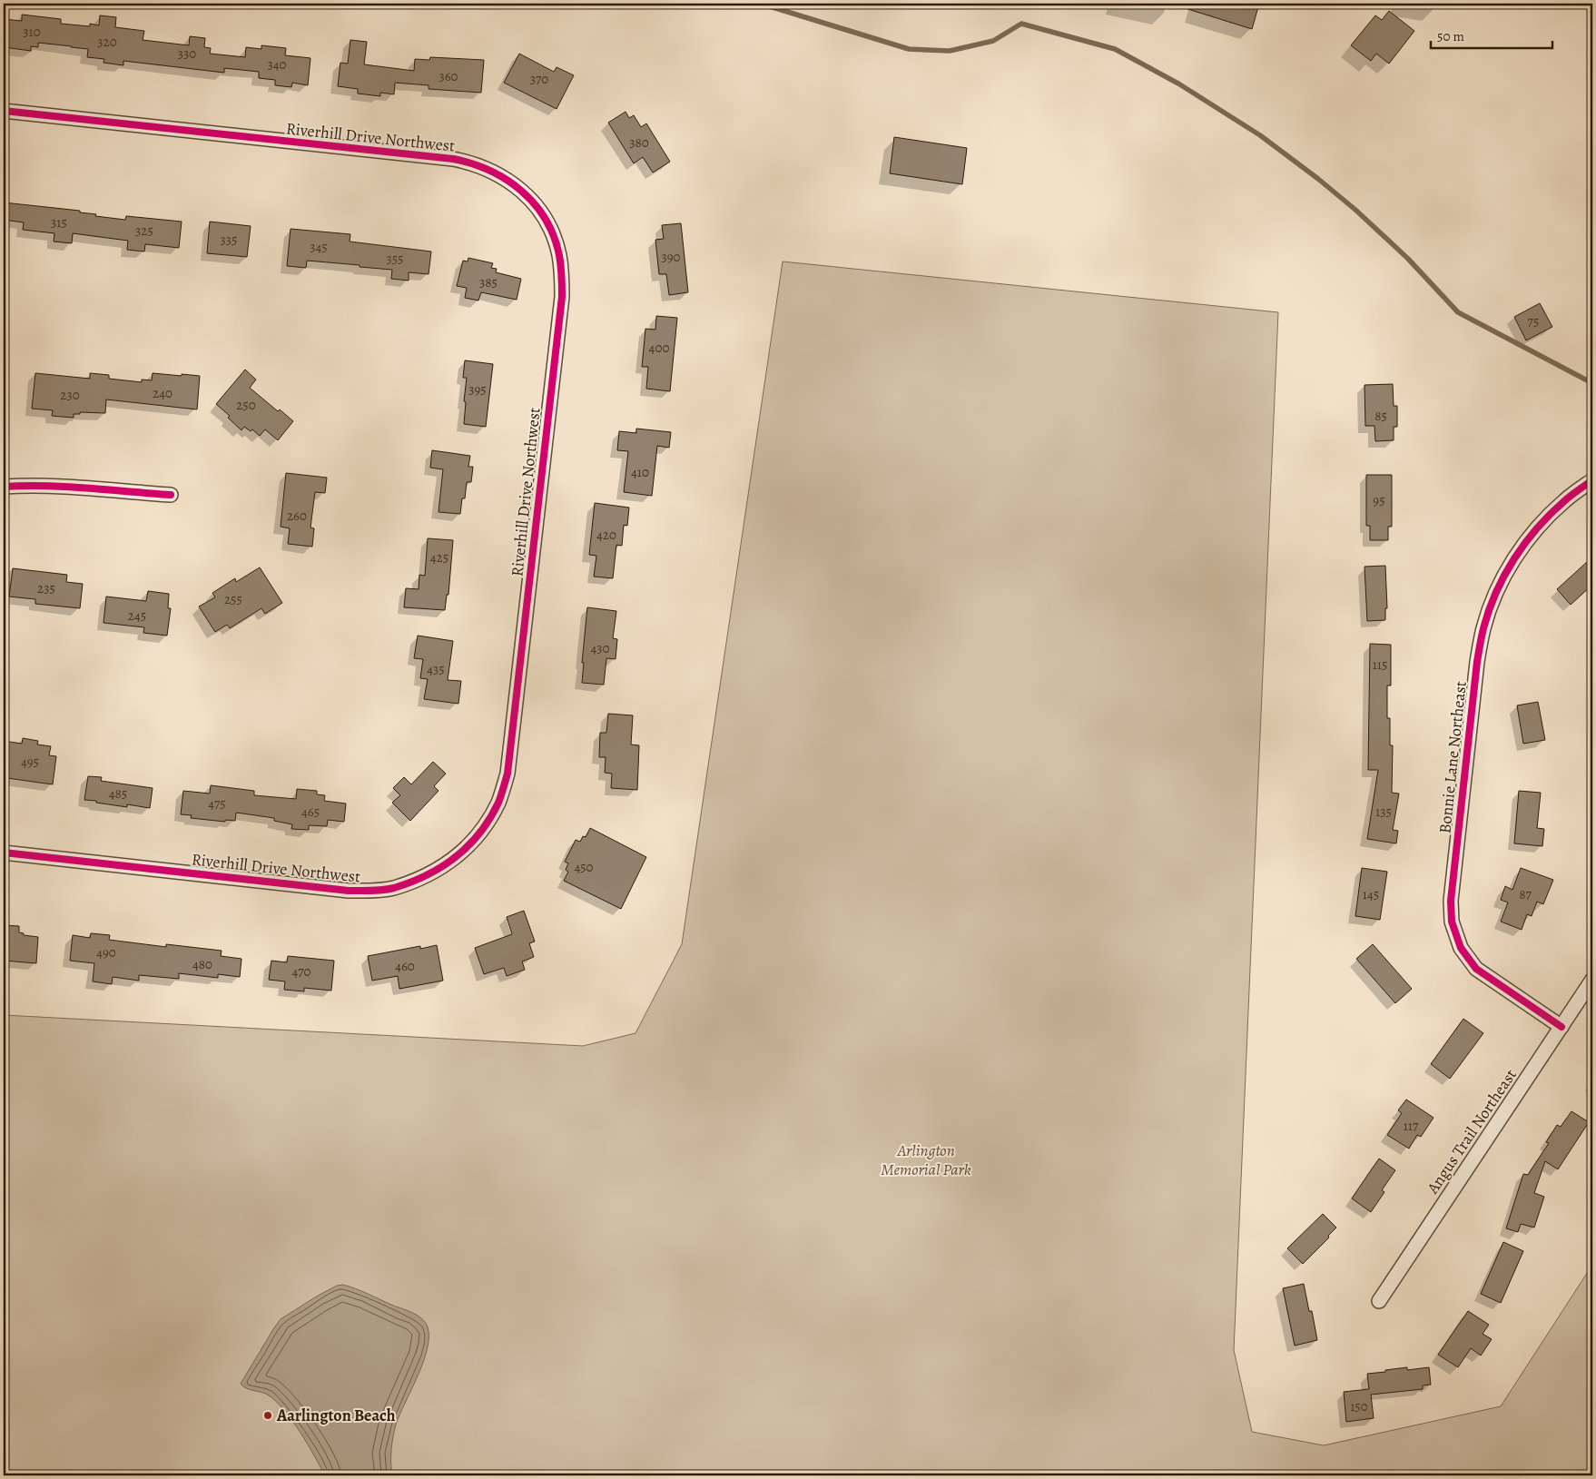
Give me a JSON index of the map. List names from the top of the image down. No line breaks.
{"streets":{"street":["Riverhill Drive Northwest","Bonnie Lane Northeast","Angus Trail Northeast"]},"crossings":[["Bonnie Lane Northeast","Angus Trail Northeast"]],"parks":["Arlington Memorial Park"],"places":["Aarlington Beach"],"house_numbers":["310","320","330","340","360","370","380","315","325","335","345","390","355","385","75","400","395","240","230","250","85","410","95","260","420","425","235","255","245","430","115","435","495","485","475","465","135","450","145","87","490","480","460","470","117","150"],"scale_bar":"50 m"}
